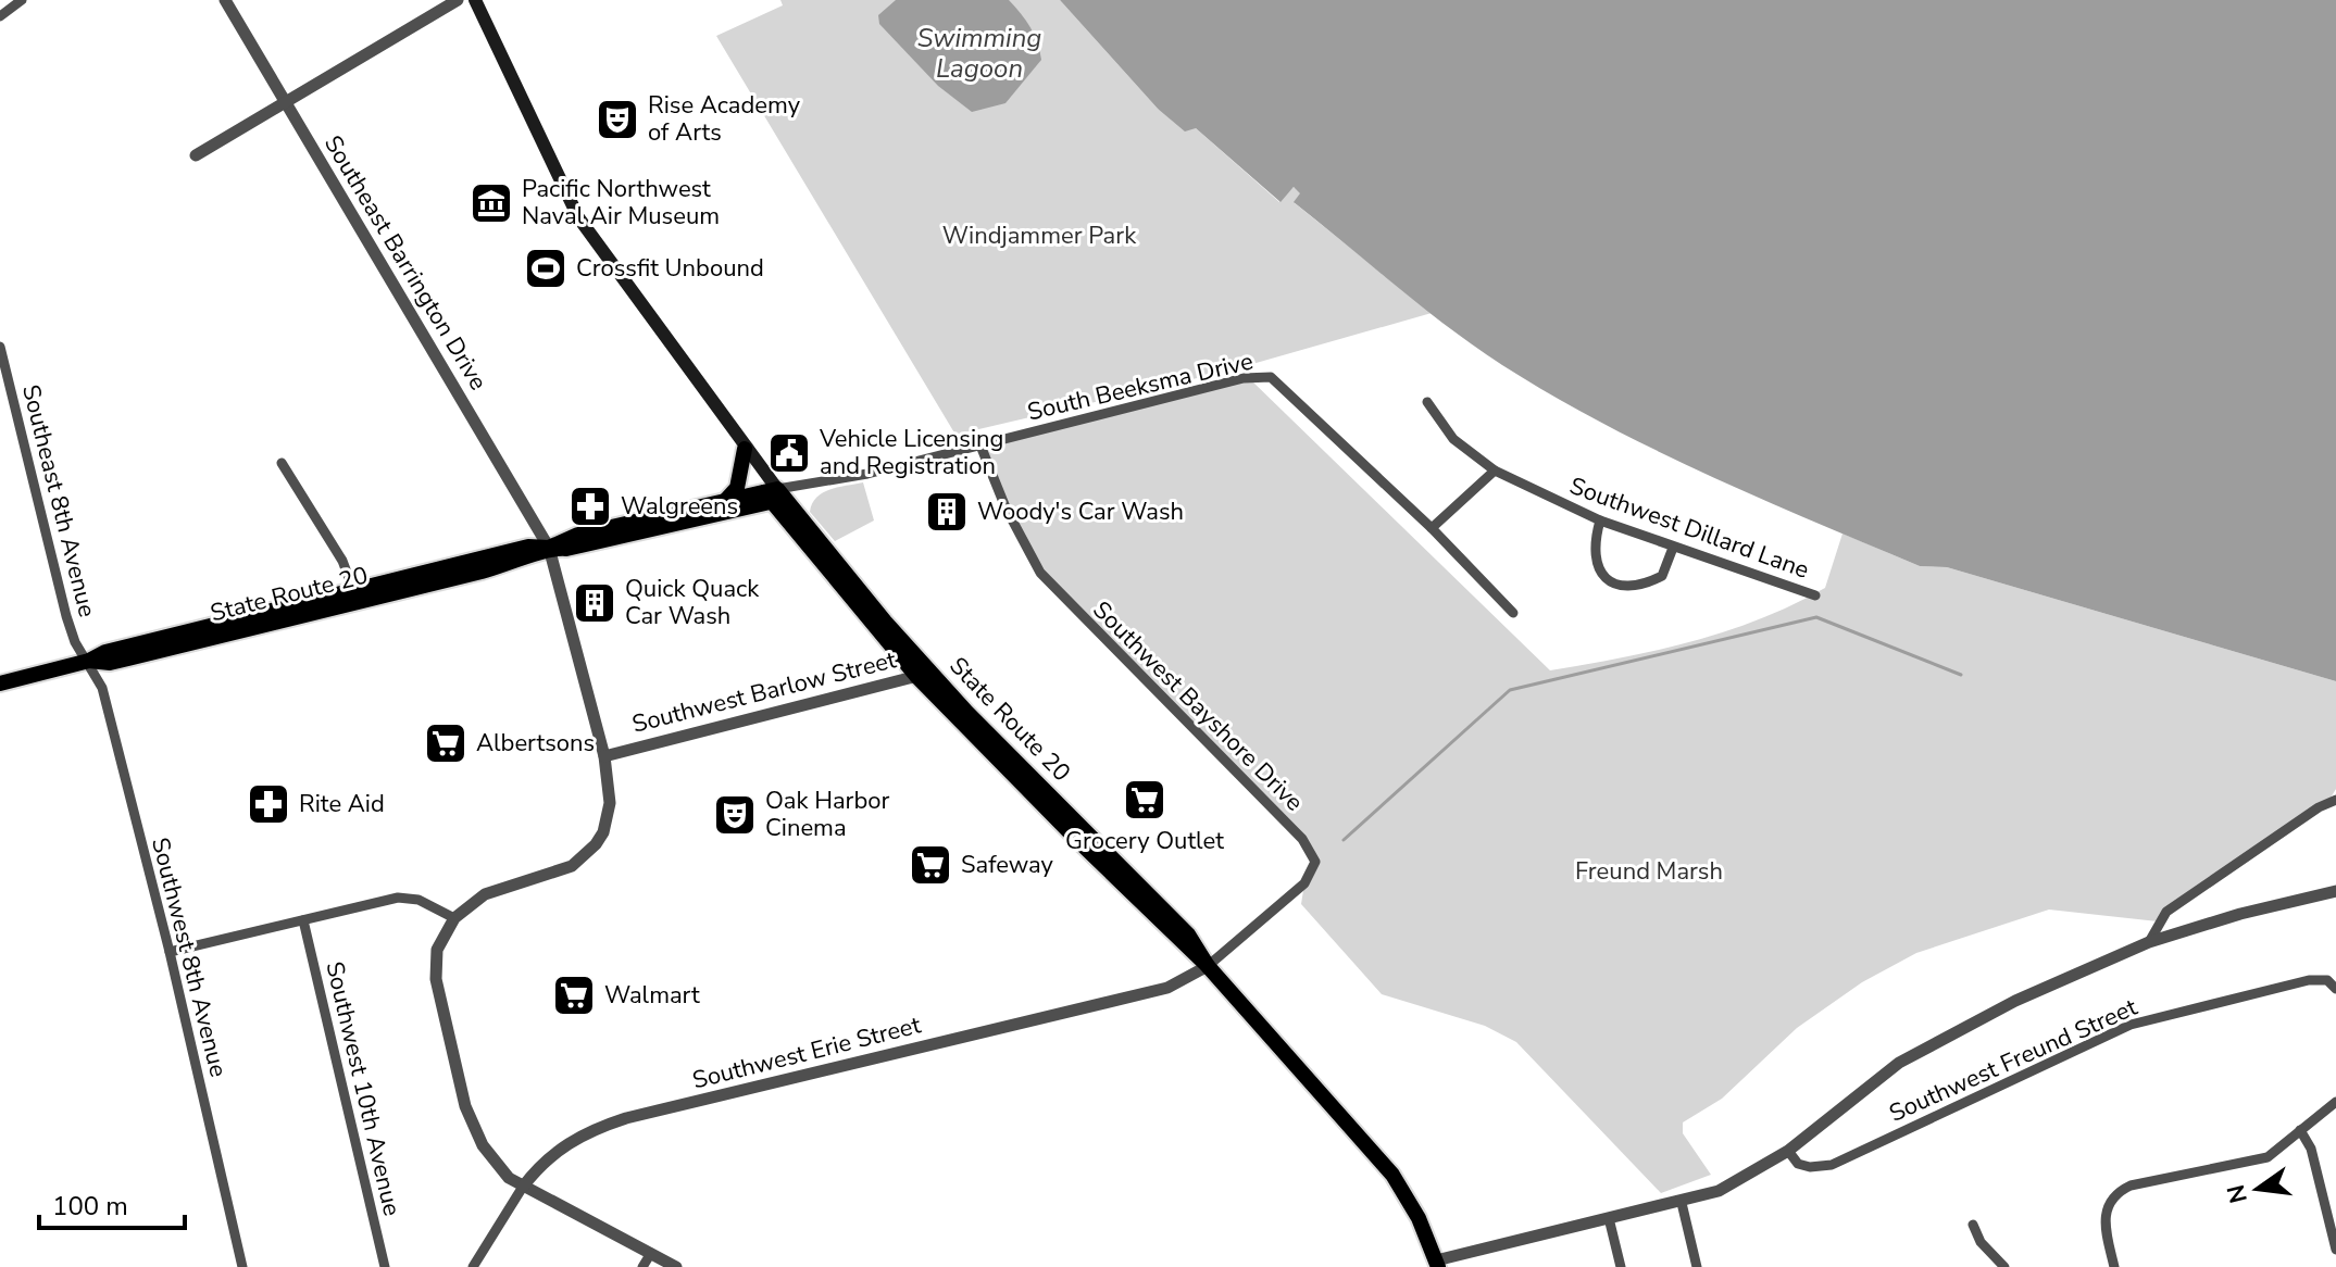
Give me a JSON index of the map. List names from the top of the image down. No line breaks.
{"streets":{"main road":["State Route 20"],"street":["Southeast Barrington Drive","South Beeksma Drive","Southeast 8th Avenue","Southwest Dillard Lane","Southwest Barlow Street","Southwest Bayshore Drive","Southwest 8th Avenue","Southwest Erie Street","Southwest Freund Street","Southwest 10th Avenue"]},"crossings":[["Southeast Barrington Drive","State Route 20"],["Southeast Barrington Drive","Southwest Barlow Street"],["South Beeksma Drive","State Route 20"],["South Beeksma Drive","Southwest Bayshore Drive"],["Southeast 8th Avenue","State Route 20"],["Southeast 8th Avenue","Southwest 8th Avenue"],["State Route 20","Southwest Barlow Street"],["State Route 20","Southwest Bayshore Drive"],["State Route 20","Southwest 8th Avenue"],["State Route 20","Southwest Erie Street"],["Southwest Bayshore Drive","Southwest Erie Street"]],"water":["Swimming Lagoon"],"parks":["Windjammer Park","Freund Marsh"],"places":{"theatre":["Rise Academy of Arts","Oak Harbor Cinema"],"museum":["Pacific Northwest Naval Air Museum"],"sports":["Crossfit Unbound"],"public building":["Vehicle Licensing and Registration"],"pharmacy":["Walgreens","Rite Aid"],"building":["Woody's Car Wash","Quick Quack Car Wash"],"supermarket":["Albertsons","Grocery Outlet","Safeway","Walmart"]},"scale_bar":"100 m","north":"left"}
